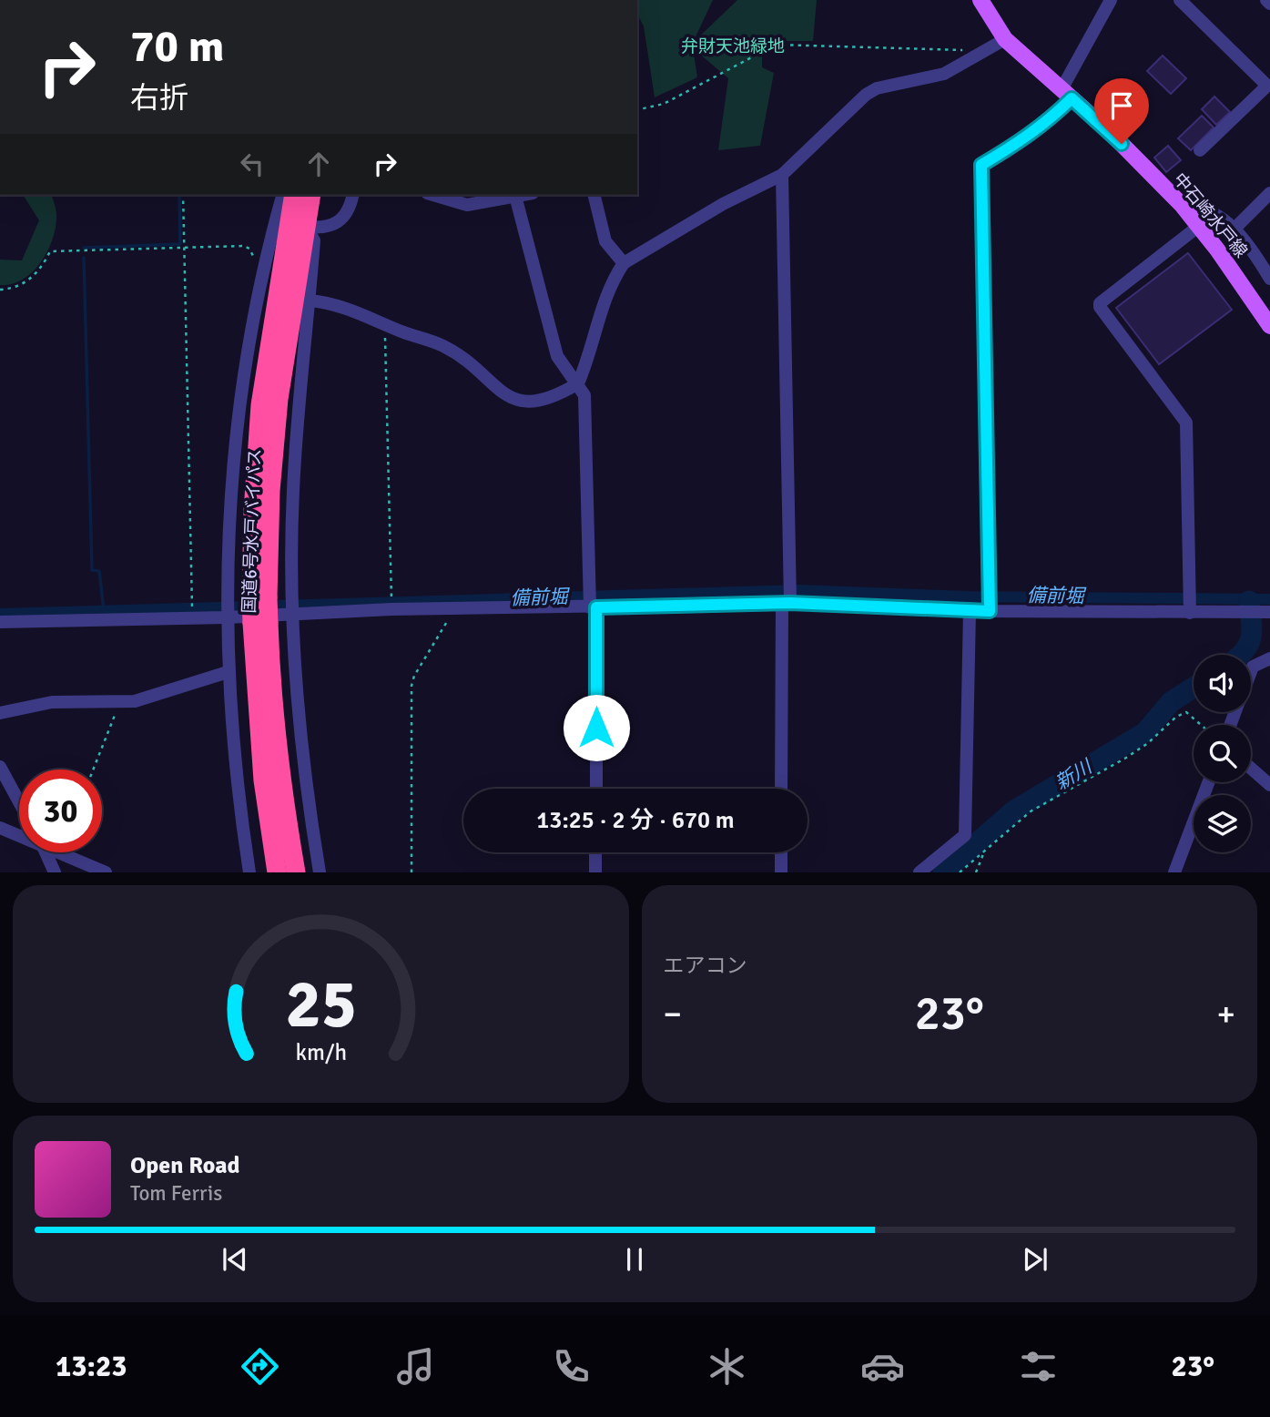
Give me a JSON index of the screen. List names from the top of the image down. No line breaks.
{"streets":{"highway":["国道6号水戸バイパス"],"main road":["中石崎水戸線"]},"water":["備前堀","新川"],"parks":["弁財天池緑地"],"page":{"turn":["70 m","右折"],"limit":"30","trip":"13:25 · 2 分 · 670 m","tile":"エアコン","heat":["−","23°","+"],"song":["Open Road","Tom Ferris"],"tabs":["13:23","23°"],"gauge":["25","km/h"]}}
